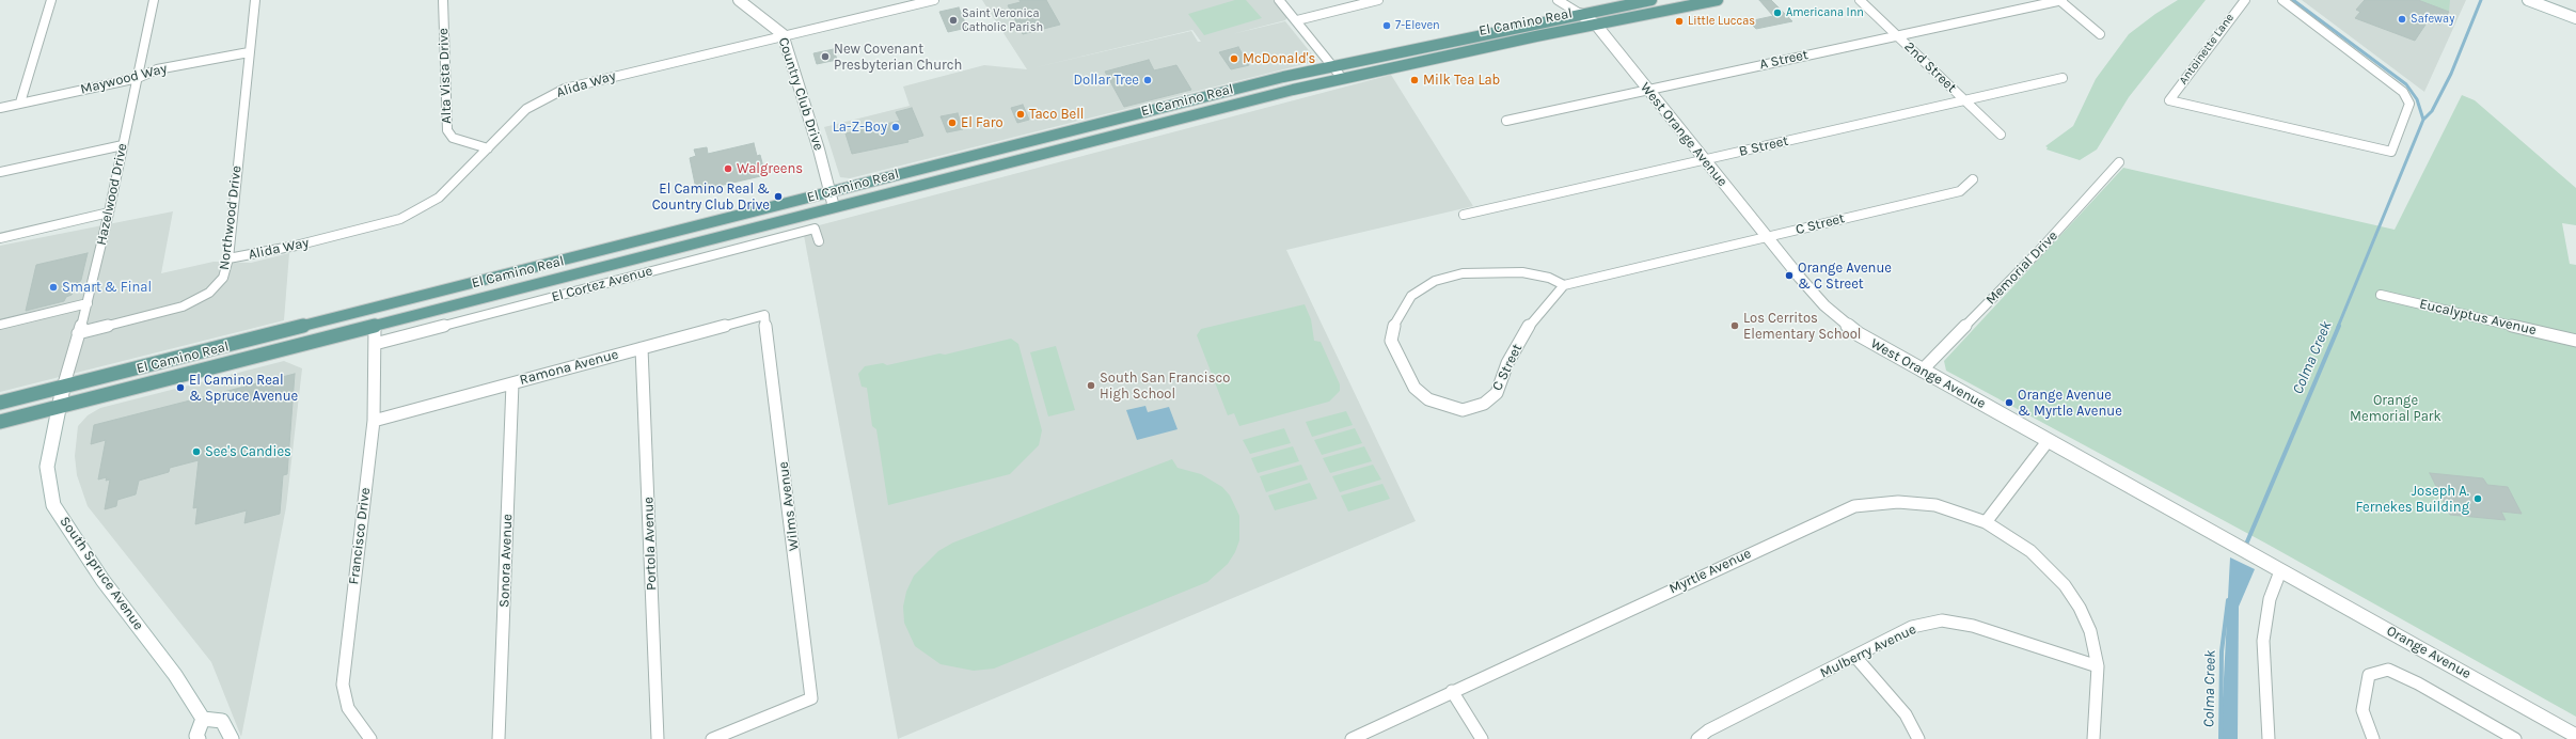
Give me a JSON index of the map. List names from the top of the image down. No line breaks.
{"streets":{"main road":["El Camino Real"],"street":["Antoinette Lane","A Street","2nd Street","Alta Vista Drive","Maywood Way","Alida Way","Country Club Drive","West Orange Avenue","B Street","Hazelwood Drive","Northwood Drive","C Street","Memorial Drive","El Cortez Avenue","Eucalyptus Avenue","Ramona Avenue","Wilms Avenue","Francisco Drive","Portola Avenue","Sonora Avenue","Myrtle Avenue","South Spruce Avenue","Mulberry Avenue","Orange Avenue"]},"crossings":[["El Camino Real","Country Club Drive"],["El Camino Real","West Orange Avenue"],["El Camino Real","Hazelwood Drive"],["El Camino Real","Francisco Drive"],["El Camino Real","South Spruce Avenue"],["A Street","2nd Street"],["A Street","West Orange Avenue"],["2nd Street","B Street"],["Alta Vista Drive","Alida Way"],["Maywood Way","Hazelwood Drive"],["Maywood Way","Northwood Drive"],["Alida Way","Country Club Drive"],["Alida Way","Northwood Drive"],["West Orange Avenue","B Street"],["West Orange Avenue","C Street"],["West Orange Avenue","Memorial Drive"],["West Orange Avenue","Orange Avenue"],["Hazelwood Drive","Northwood Drive"],["Hazelwood Drive","South Spruce Avenue"],["El Cortez Avenue","Francisco Drive"],["Ramona Avenue","Wilms Avenue"],["Ramona Avenue","Francisco Drive"],["Ramona Avenue","Portola Avenue"],["Ramona Avenue","Sonora Avenue"],["Myrtle Avenue","Mulberry Avenue"]],"water":["Colma Creek"],"parks":["Orange Memorial Park"],"places":["Americana Inn","Safeway","Saint Veronica Catholic Parish","Little Luccas","7-Eleven","New Covenant Presbyterian Church","McDonald's","Dollar Tree","Milk Tea Lab","Taco Bell","El Faro","La-Z-Boy","Walgreens","El Camino Real & Country Club Drive","Orange Avenue & C Street","Smart & Final","Los Cerritos Elementary School","South San Francisco High School","El Camino Real & Spruce Avenue","Orange Avenue & Myrtle Avenue","See's Candies","Joseph A. Fernekes Building"]}
